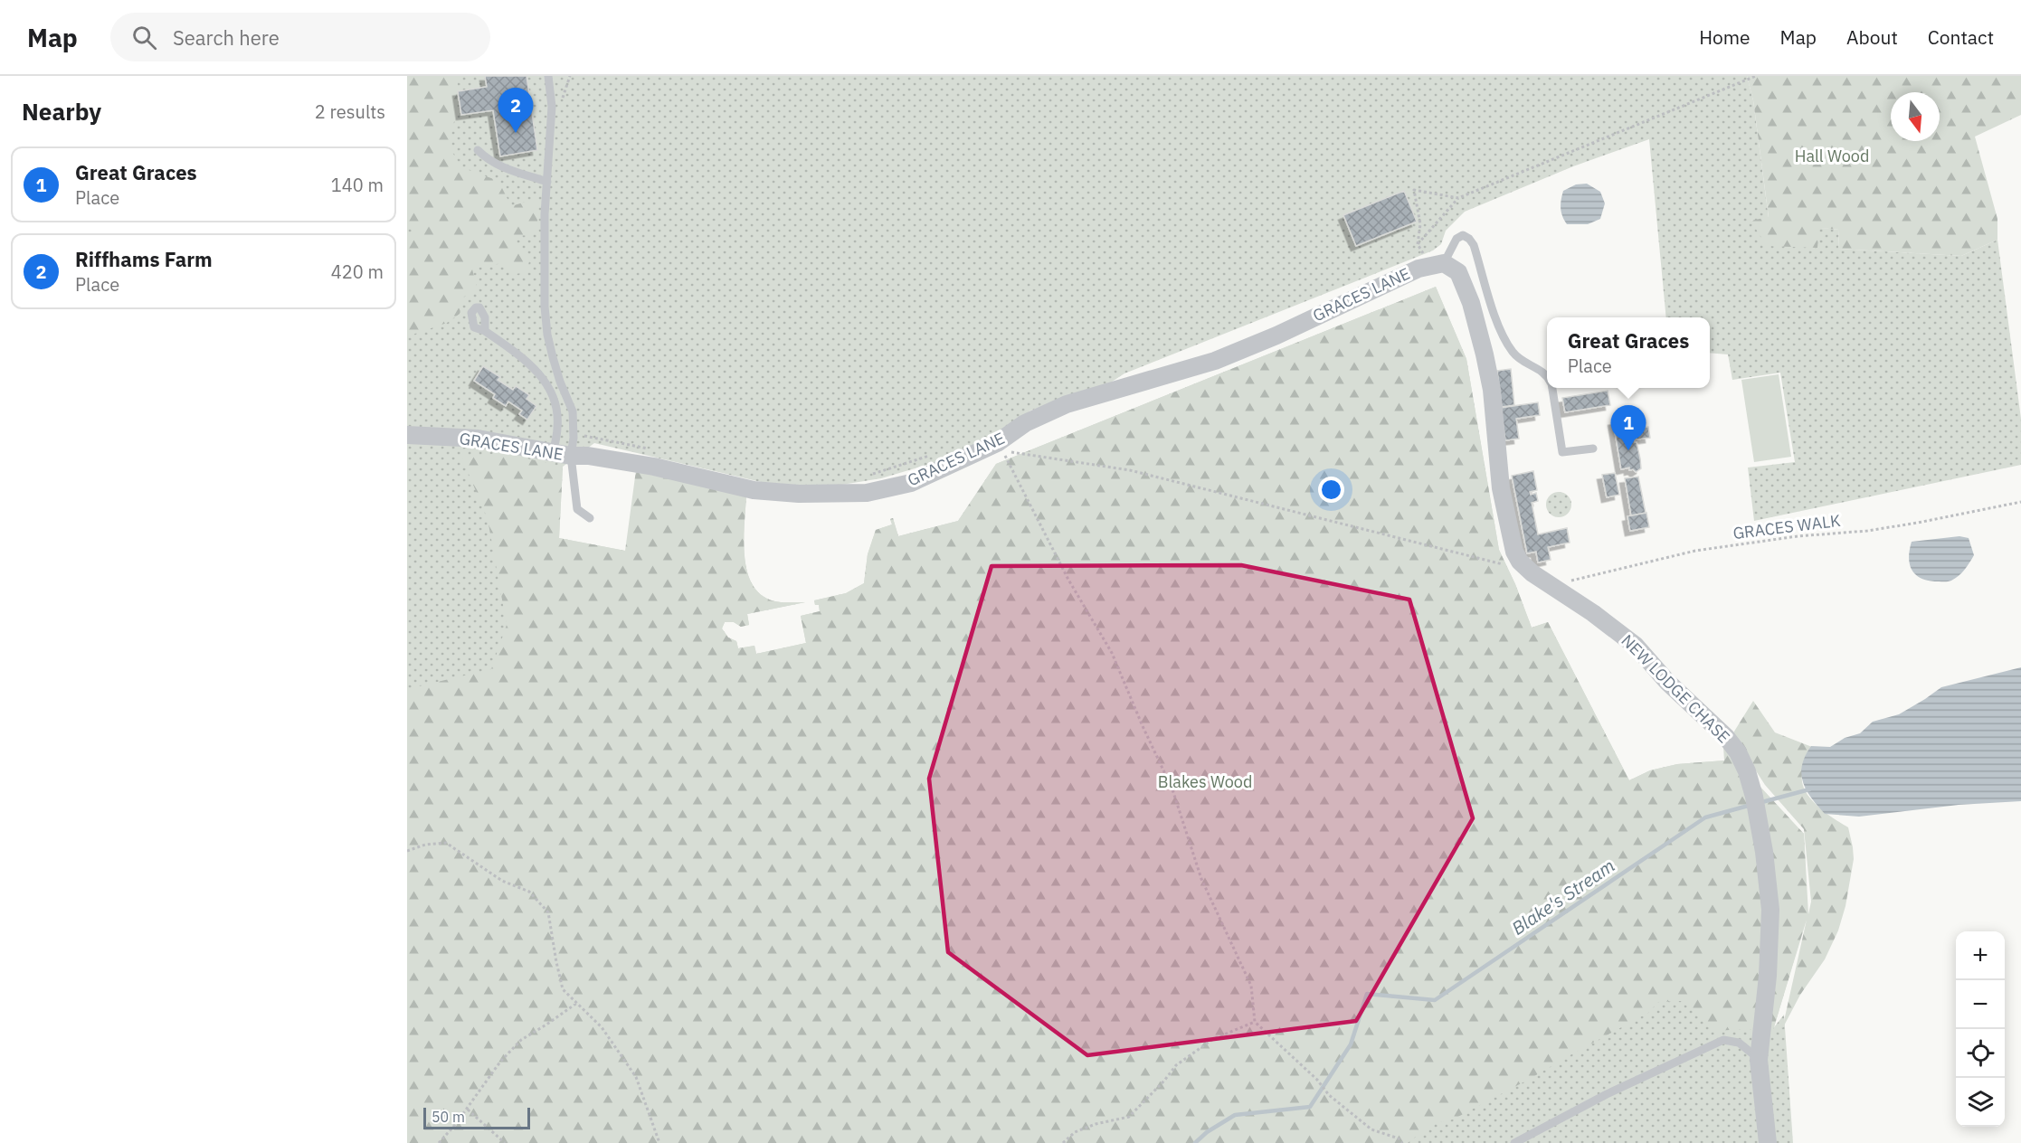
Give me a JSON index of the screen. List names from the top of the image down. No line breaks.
{"streets":{"street":["GRACES LANE","NEW LODGE CHASE"],"path":["GRACES WALK"]},"crossings":[["GRACES LANE","NEW LODGE CHASE"],["GRACES WALK","NEW LODGE CHASE"]],"water":["Blake's Stream"],"parks":["Hall Wood","Blakes Wood"],"scale_bar":"50 m","north":"bottom","page":{"header":"Map","search":"Search here","nav":["Home","Map","About","Contact"],"heading":["Nearby","2 results"],"pins":["2","1"],"list":[{"mark":"1","name":"Great Graces","note":"Place","value":"140 m"},{"mark":"2","name":"Riffhams Farm","note":"Place","value":"420 m"}],"popup":["Great Graces","Place"],"map_buttons":["+","−"],"scale":"50 m"}}
